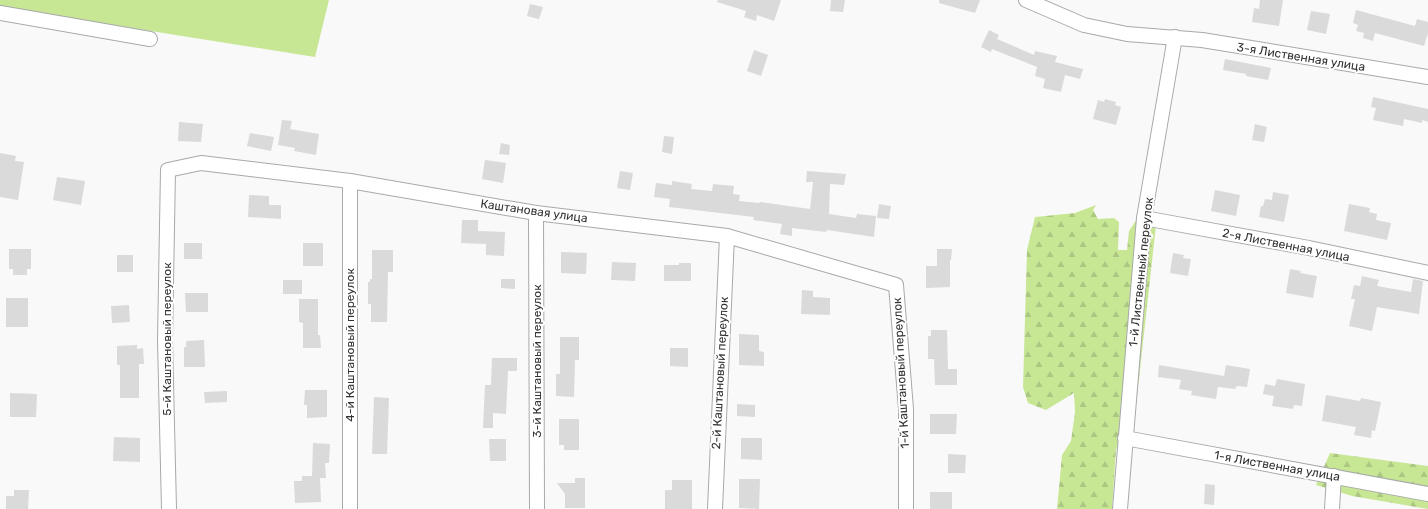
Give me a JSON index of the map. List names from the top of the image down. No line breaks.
{"streets":{"street":["3-я Лиственная улица","Каштановая улица","2-я Лиственная улица","1-й Лиственный переулок","5-й Каштановый переулок","4-й Каштановый переулок","3-й Каштановый переулок","2-й Каштановый переулок","1-й Каштановый переулок","1-я Лиственная улица"]},"crossings":[["3-я Лиственная улица","1-й Лиственный переулок"],["Каштановая улица","5-й Каштановый переулок"],["Каштановая улица","4-й Каштановый переулок"],["Каштановая улица","3-й Каштановый переулок"],["Каштановая улица","2-й Каштановый переулок"],["Каштановая улица","1-й Каштановый переулок"],["2-я Лиственная улица","1-й Лиственный переулок"],["1-й Лиственный переулок","1-я Лиственная улица"]]}
